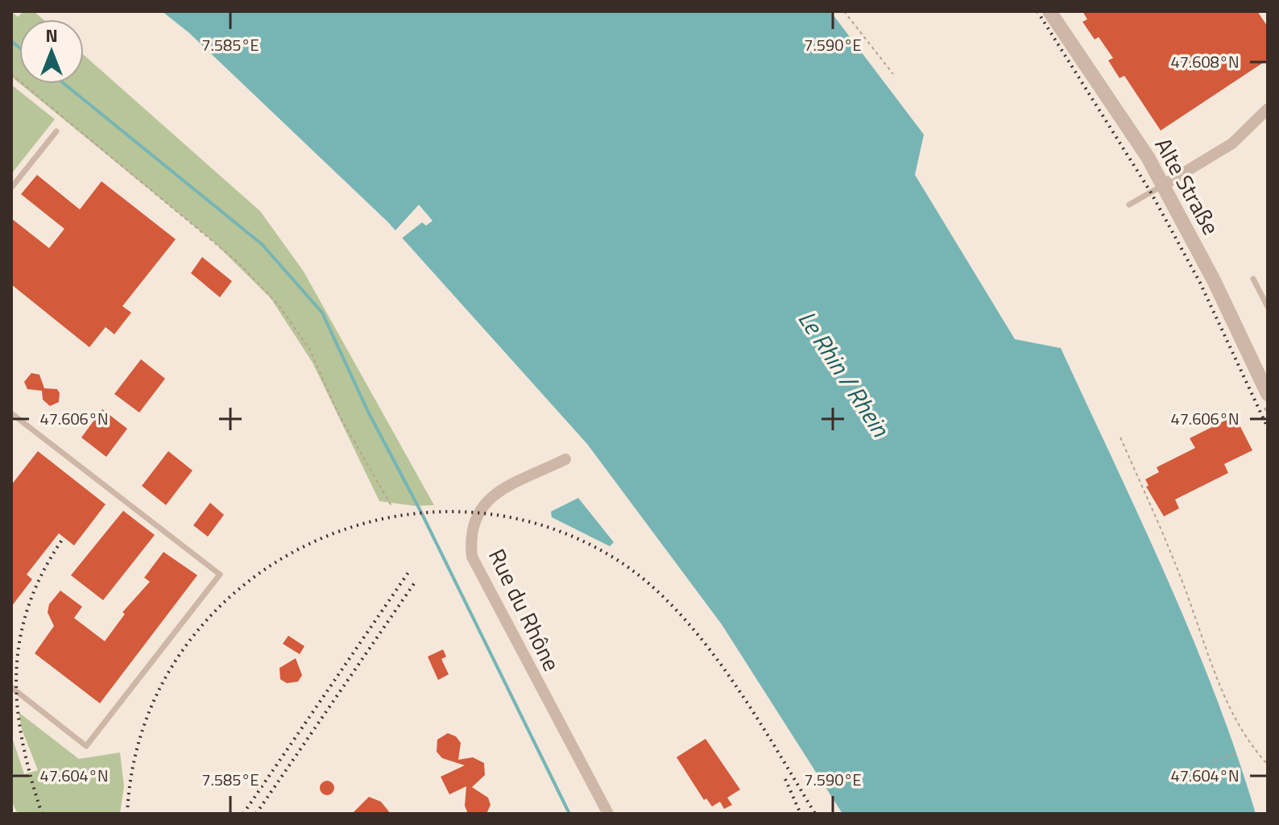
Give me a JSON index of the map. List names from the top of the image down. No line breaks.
{"streets":{"street":["Alte Straße","Rue du Rhône"]},"water":["Le Rhin / Rhein"],"north":"top","coordinates":["7.585°E","7.590°E","47.608°N","47.606°N","47.604°N"]}
